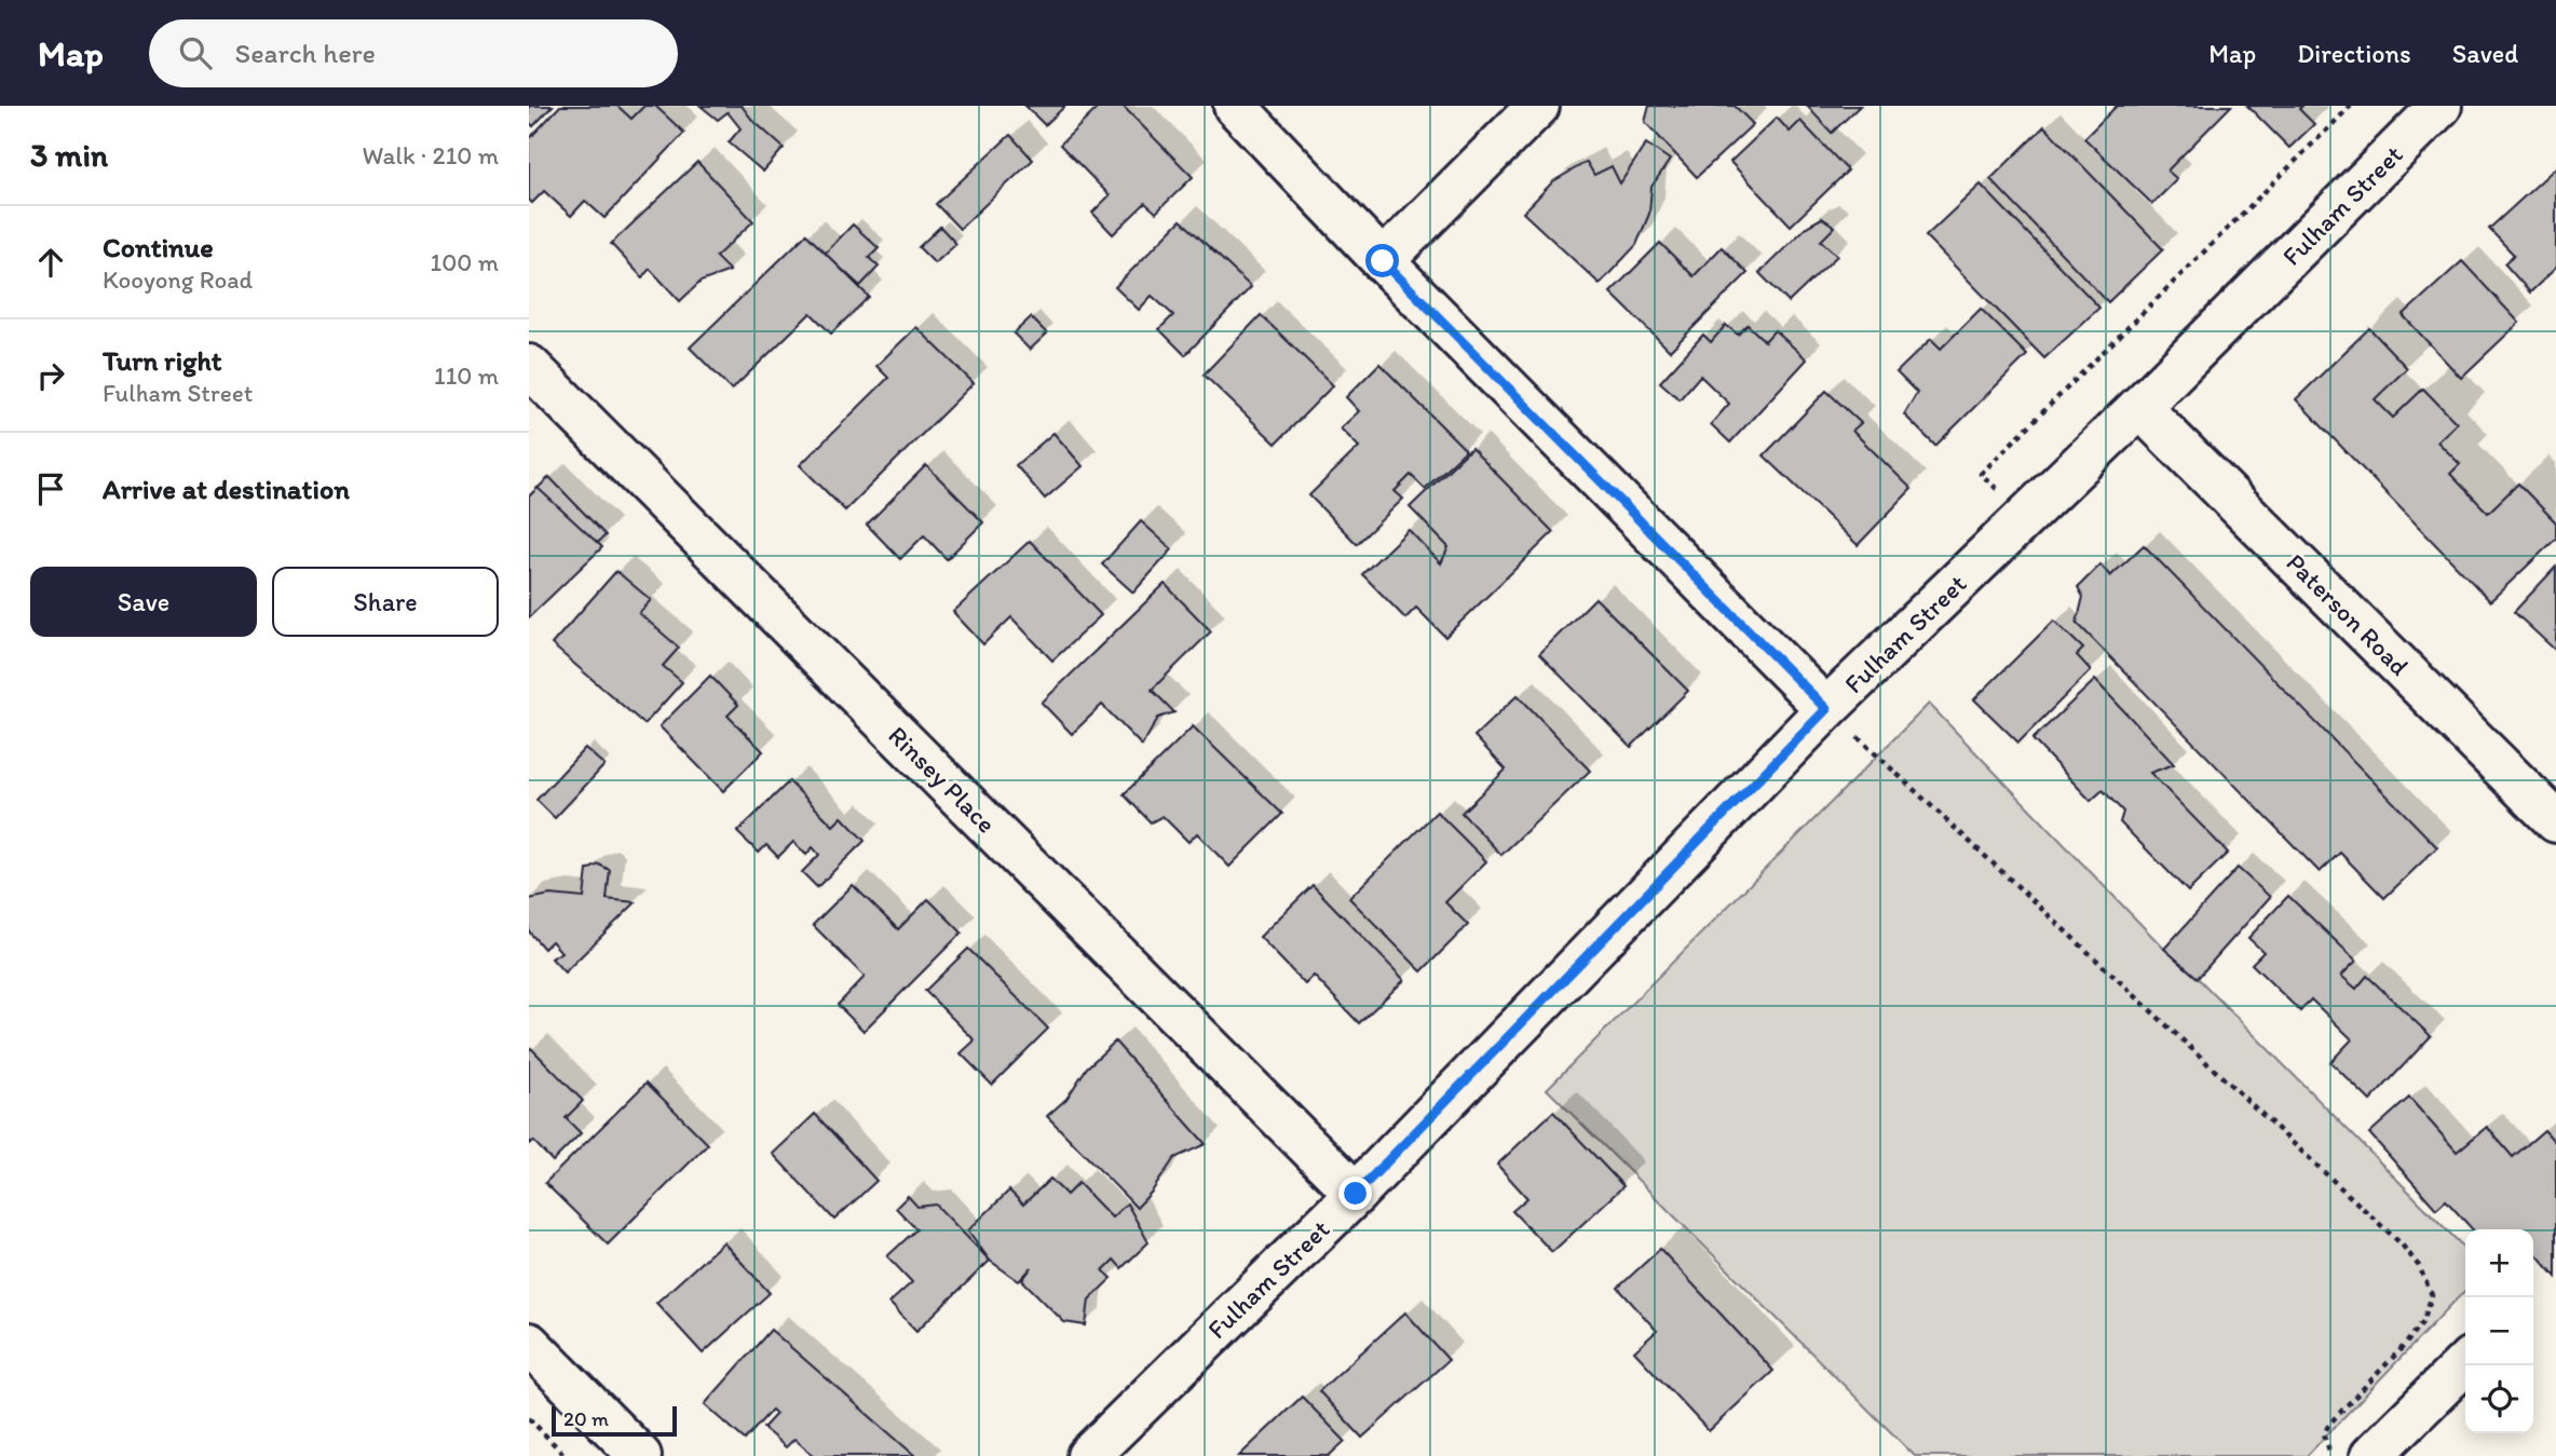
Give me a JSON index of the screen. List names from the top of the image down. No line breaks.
{"streets":{"street":["Fulham Street","Paterson Road","Rinsey Place"]},"crossings":[["Fulham Street","Paterson Road"],["Fulham Street","Rinsey Place"]],"scale_bar":"20 m","page":{"header":"Map","search":"Search here","nav":["Map","Directions","Saved"],"heading":["3 min","Walk · 210 m"],"list":[["Continue","Kooyong Road","100 m"],["Turn right","Fulham Street","110 m"],"Arrive at destination"],"buttons":["Save","Share"],"map_buttons":["+","−"],"scale":"20 m"}}
